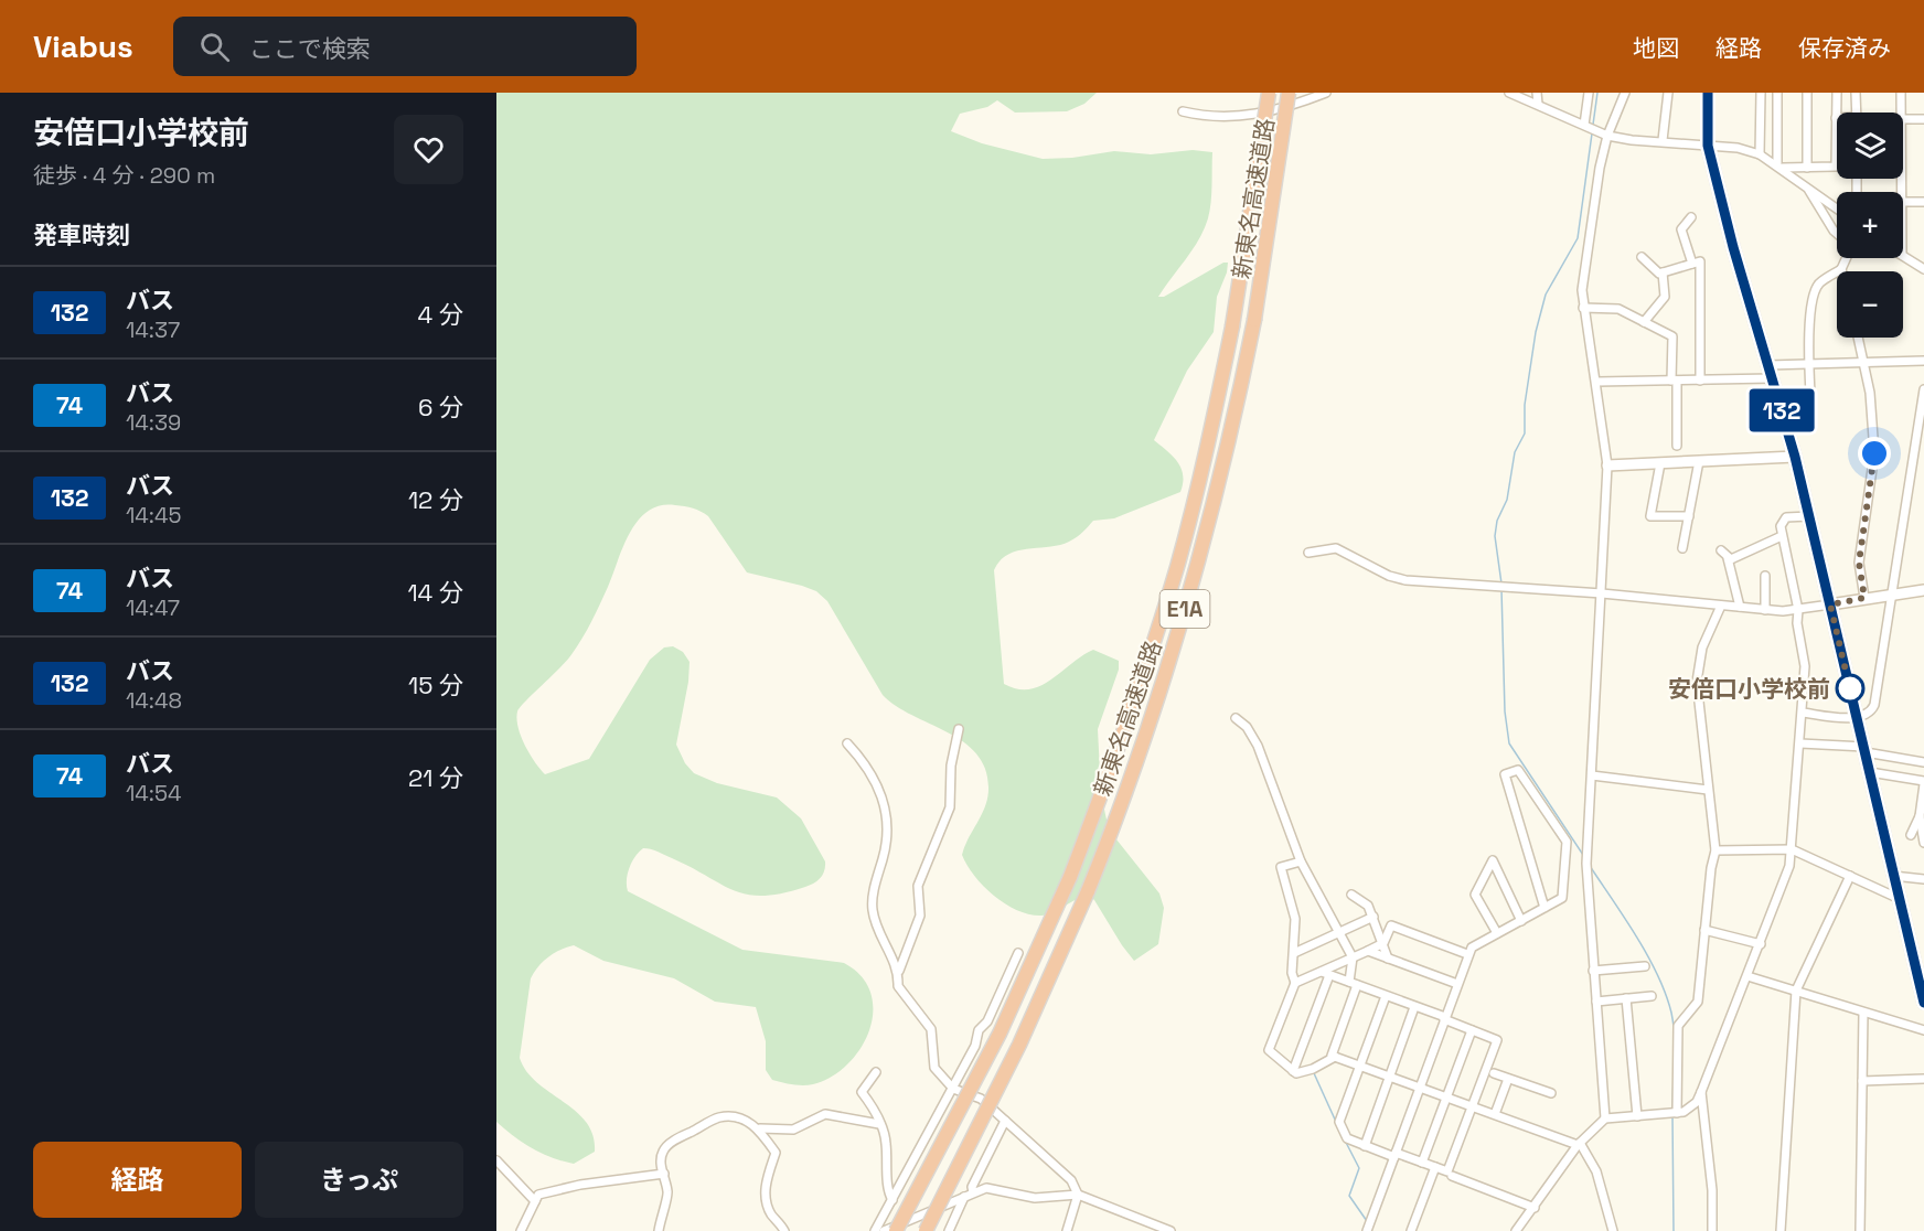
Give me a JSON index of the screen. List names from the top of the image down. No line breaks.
{"streets":{"highway":["新東名高速道路","E1A"]},"places":["安倍口小学校前"],"lines":["bus line 132"],"page":{"header":"Viabus","search":"ここで検索","nav":["地図","経路","保存済み"],"heading":[["安倍口小学校前","徒歩 · 4 分 · 290 m"],"発車時刻"],"on_map":"132","map_buttons":["+","−"],"list":[{"mark":"132","name":"バス","note":"14:37","value":"4 分"},{"mark":"74","name":"バス","note":"14:39","value":"6 分"},{"mark":"132","name":"バス","note":"14:45","value":"12 分"},{"mark":"74","name":"バス","note":"14:47","value":"14 分"},{"mark":"132","name":"バス","note":"14:48","value":"15 分"},{"mark":"74","name":"バス","note":"14:54","value":"21 分"}],"buttons":["経路","きっぷ"]}}
